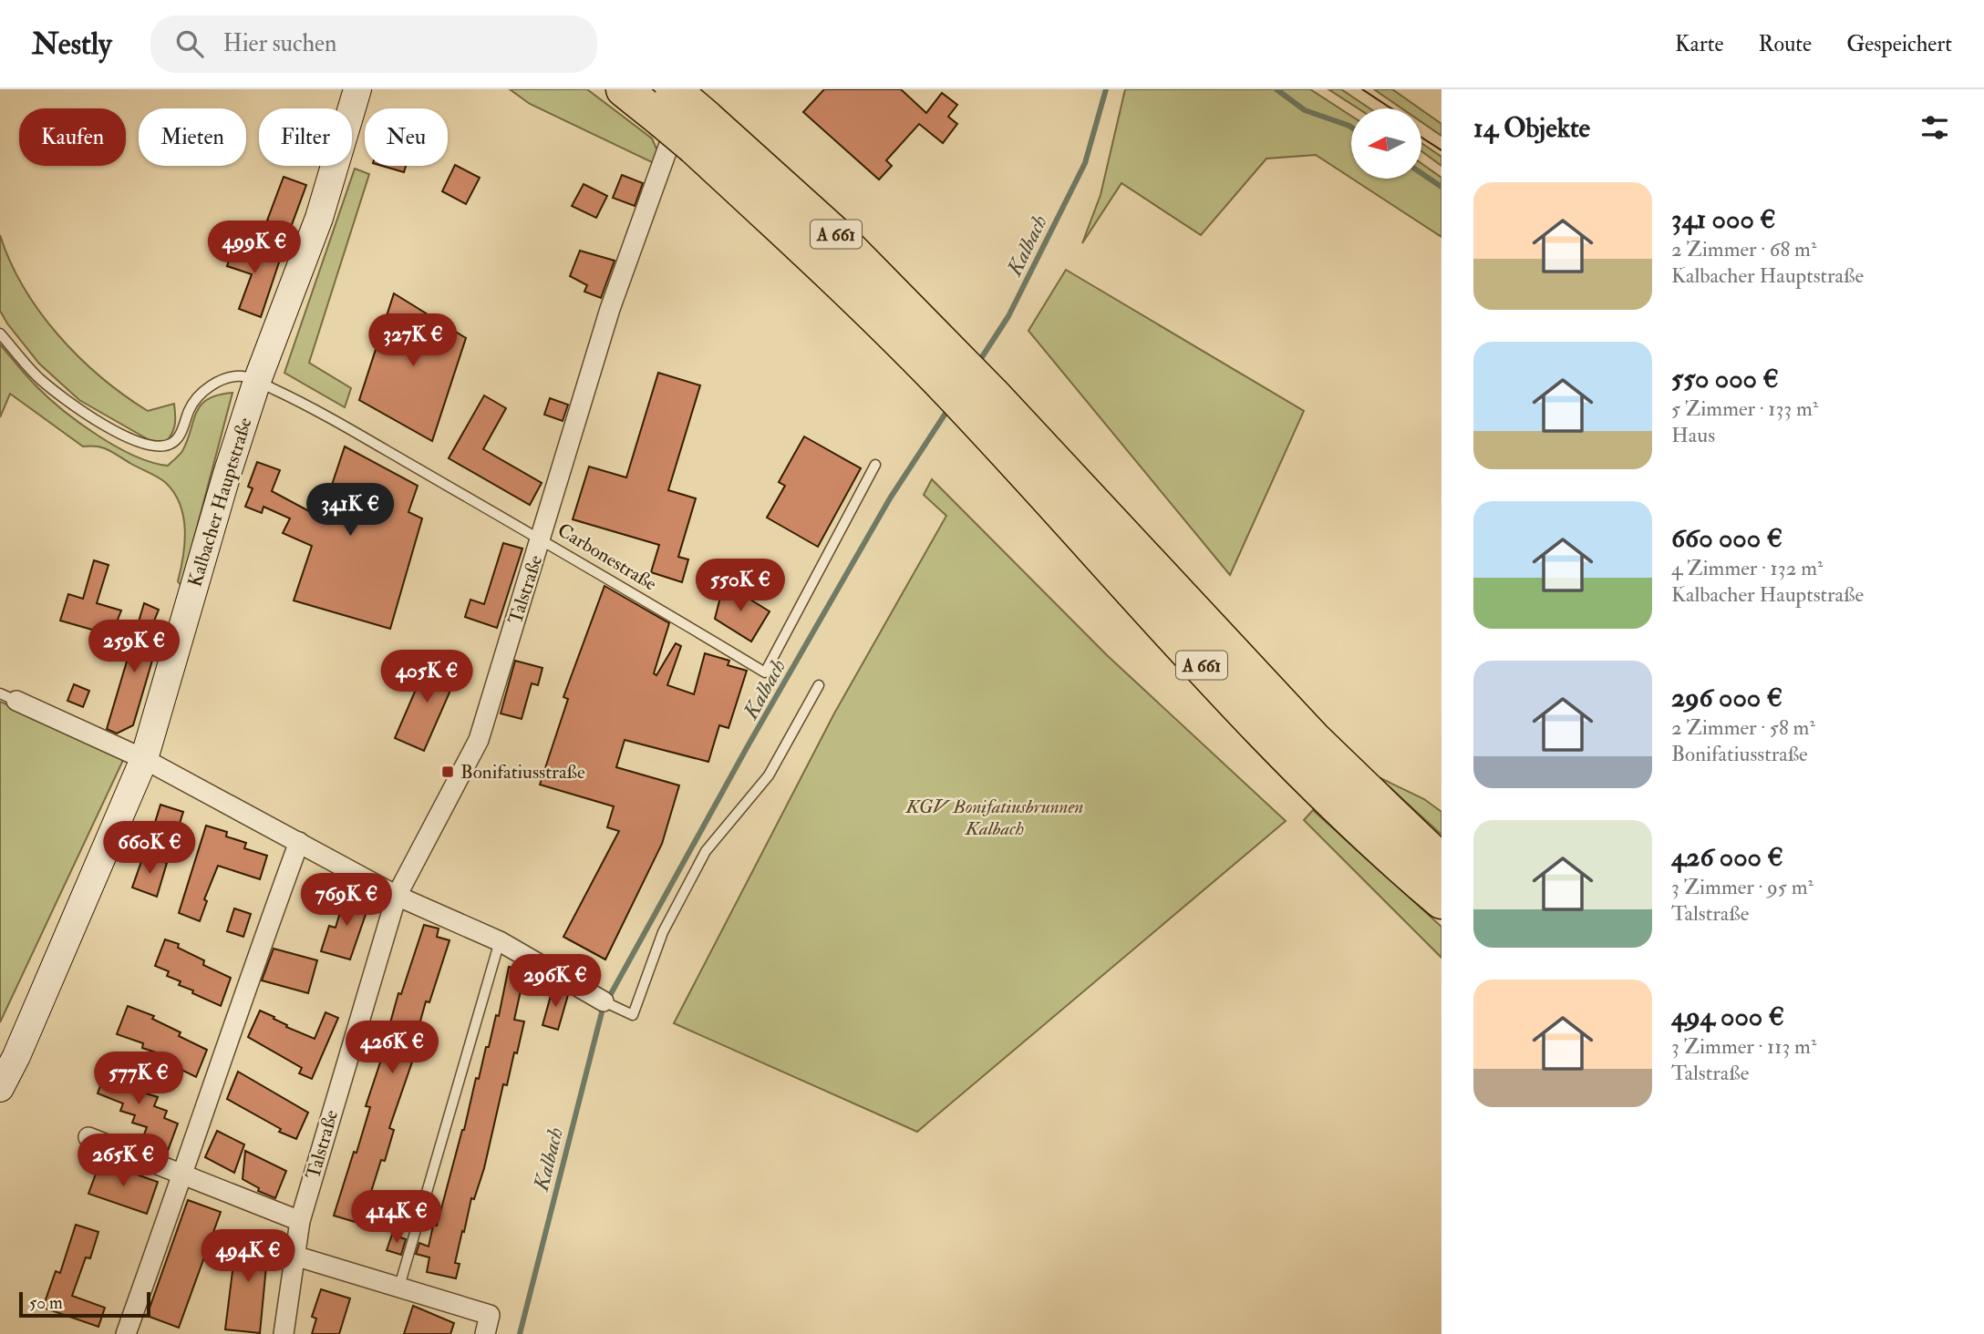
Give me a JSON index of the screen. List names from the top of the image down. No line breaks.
{"streets":{"highway":["A 661"],"street":["Kalbacher Hauptstraße","Talstraße"],"lane":["Carbonestraße"]},"crossings":[["A 661","Talstraße"],["Kalbacher Hauptstraße","Carbonestraße"],["Carbonestraße","Talstraße"]],"water":["Kalbach"],"parks":["KGV Bonifatiusbrunnen Kalbach"],"places":{"transit":["Bonifatiusstraße"]},"scale_bar":"50 m","north":"left","page":{"header":"Nestly","search":"Hier suchen","nav":["Karte","Route","Gespeichert"],"heading":"14 Objekte","chip":["Kaufen","Mieten","Filter","Neu"],"list":[{"name":"341 000 €","note":"2 Zimmer · 68 m² · Kalbacher Hauptstraße"},{"name":"550 000 €","note":"5 Zimmer · 133 m² · Haus"},{"name":"660 000 €","note":"4 Zimmer · 132 m² · Kalbacher Hauptstraße"},{"name":"296 000 €","note":"2 Zimmer · 58 m² · Bonifatiusstraße"},{"name":"426 000 €","note":"3 Zimmer · 95 m² · Talstraße"},{"name":"494 000 €","note":"3 Zimmer · 113 m² · Talstraße"}],"price":["499K €","327K €","341K €","550K €","259K €","405K €","660K €","769K €","296K €","426K €","577K €","265K €","414K €","494K €"],"scale":"50 m"}}
